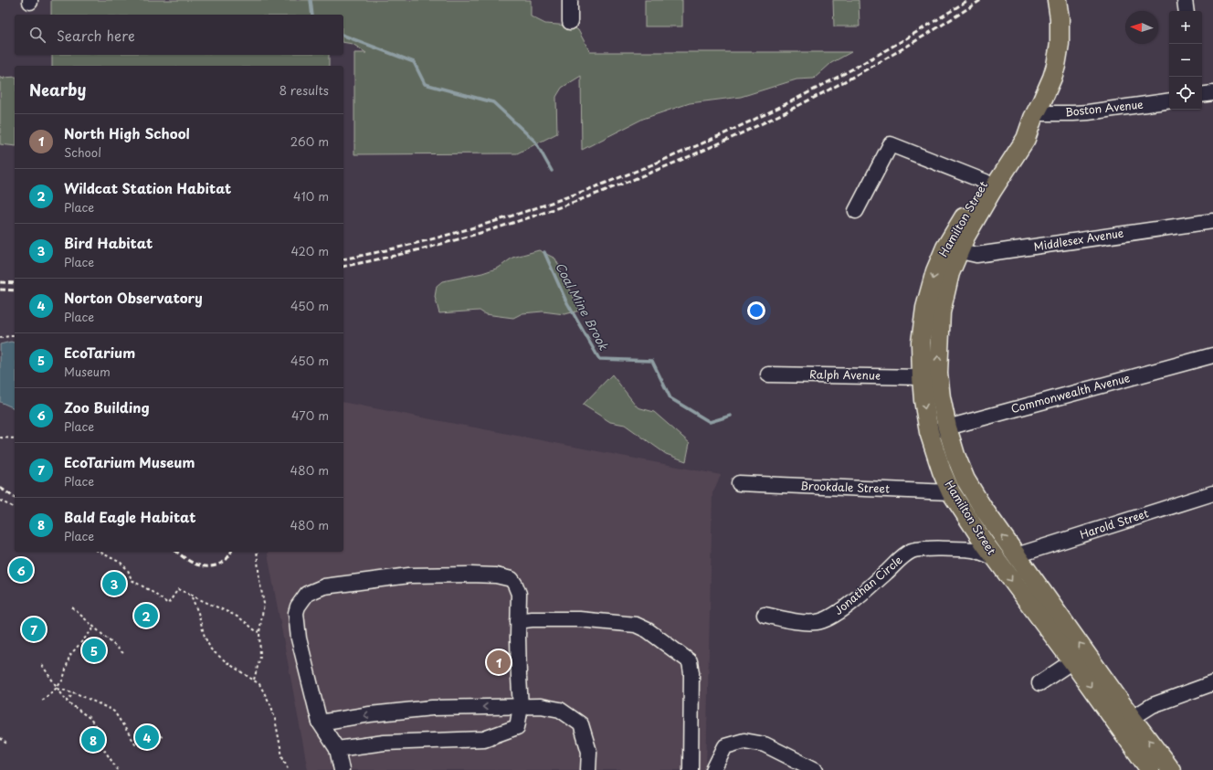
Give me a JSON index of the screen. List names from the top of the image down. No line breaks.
{"streets":{"main road":["Hamilton Street"],"street":["Boston Avenue","Middlesex Avenue","Ralph Avenue","Commonwealth Avenue","Brookdale Street","Harold Street","Jonathan Circle"]},"crossings":[["Boston Avenue","Hamilton Street"],["Hamilton Street","Middlesex Avenue"],["Hamilton Street","Ralph Avenue"],["Hamilton Street","Commonwealth Avenue"],["Hamilton Street","Brookdale Street"],["Hamilton Street","Harold Street"],["Hamilton Street","Jonathan Circle"]],"water":["Coal Mine Brook"],"north":"left","page":{"map_buttons":["+","−"],"search":"Search here","heading":["Nearby","8 results"],"list":[{"mark":"1","name":"North High School","note":"School","value":"260 m"},{"mark":"2","name":"Wildcat Station Habitat","note":"Place","value":"410 m"},{"mark":"3","name":"Bird Habitat","note":"Place","value":"420 m"},{"mark":"4","name":"Norton Observatory","note":"Place","value":"450 m"},{"mark":"5","name":"EcoTarium","note":"Museum","value":"450 m"},{"mark":"6","name":"Zoo Building","note":"Place","value":"470 m"},{"mark":"7","name":"EcoTarium Museum","note":"Place","value":"480 m"},{"mark":"8","name":"Bald Eagle Habitat","note":"Place","value":"480 m"}],"pins":["6","3","2","7","5","1","4","8"]}}
